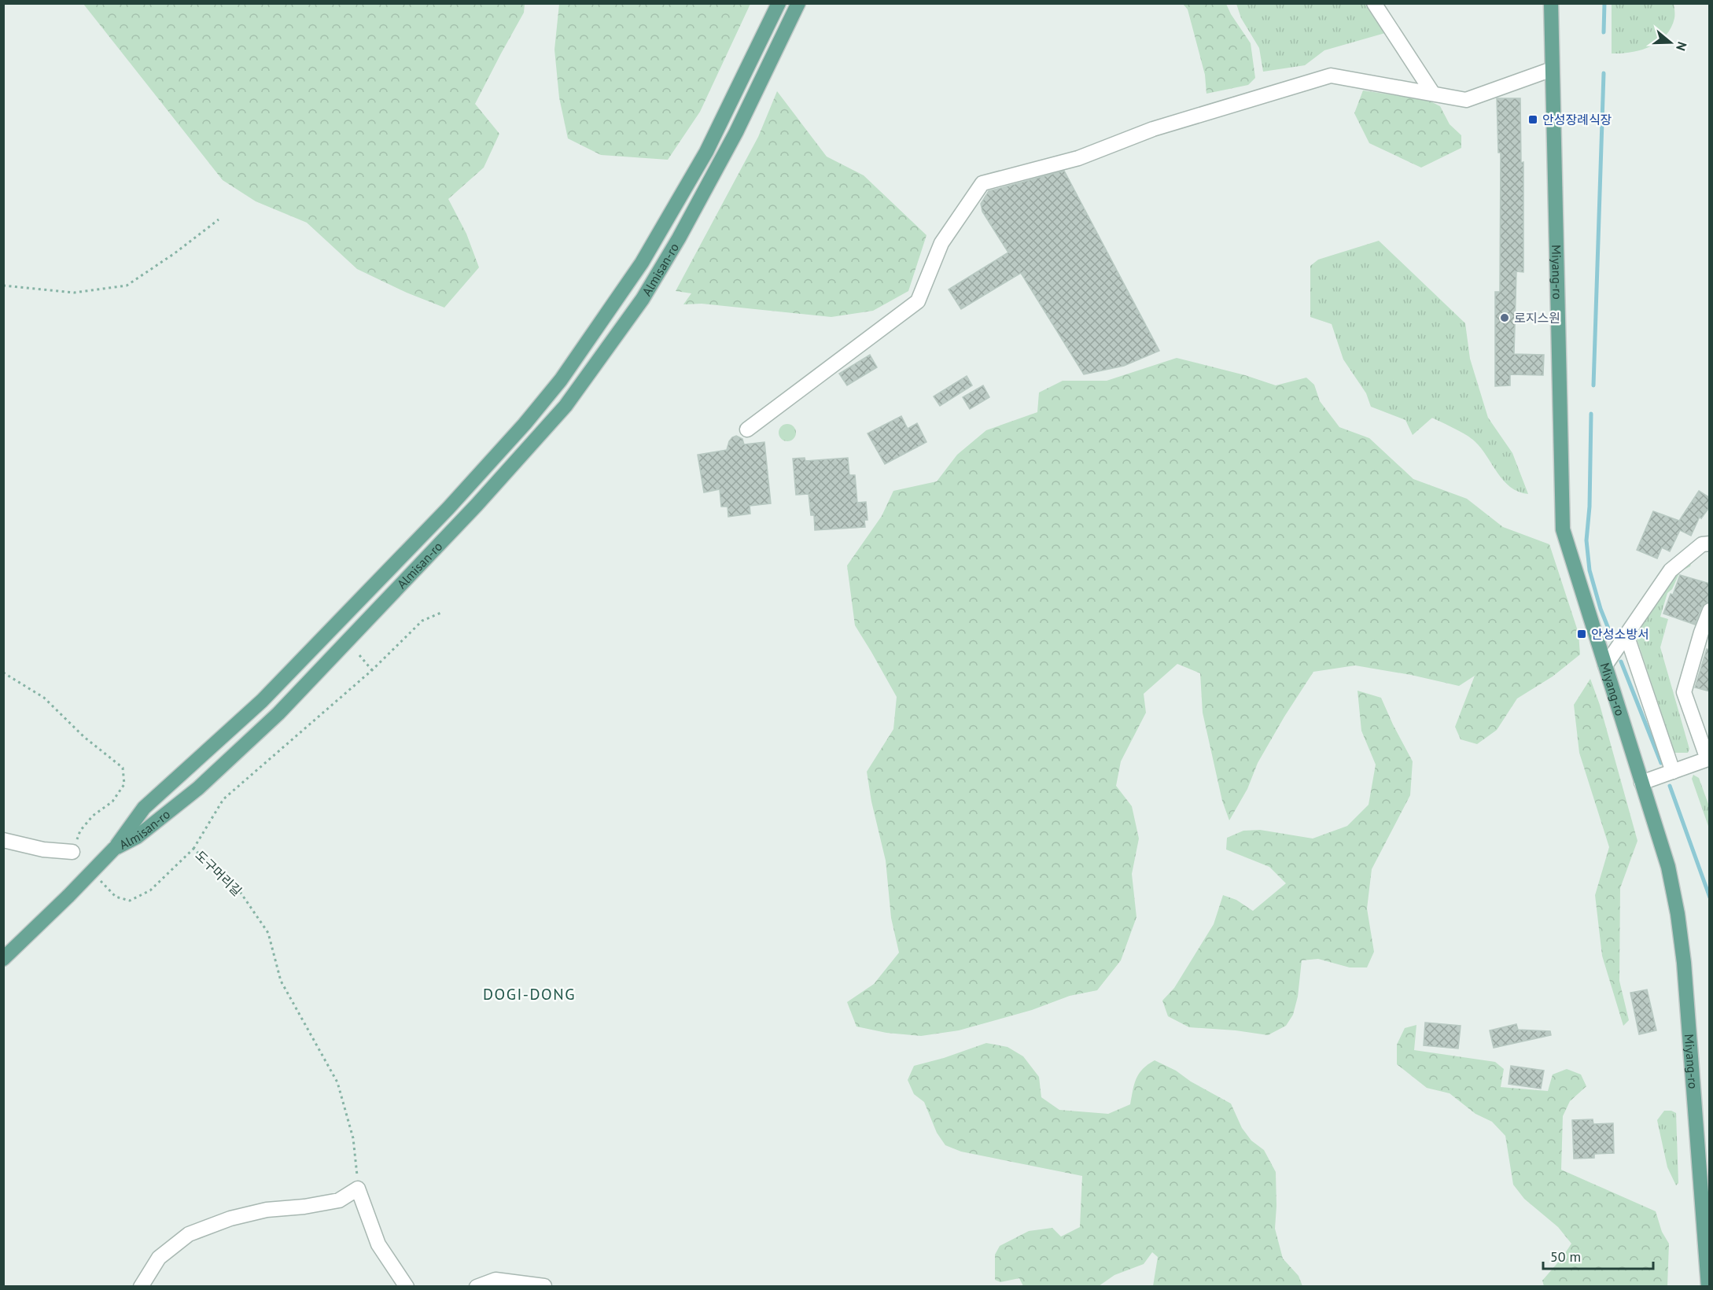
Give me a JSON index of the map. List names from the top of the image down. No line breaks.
{"streets":{"main road":["Almisan-ro","Miyang-ro"],"path":["도구머리길"]},"districts":["DOGI-DONG"],"places":{"transit":["안성장례식장","안성소방서"],"other":["로지스원"]},"scale_bar":"50 m","north":"right"}
